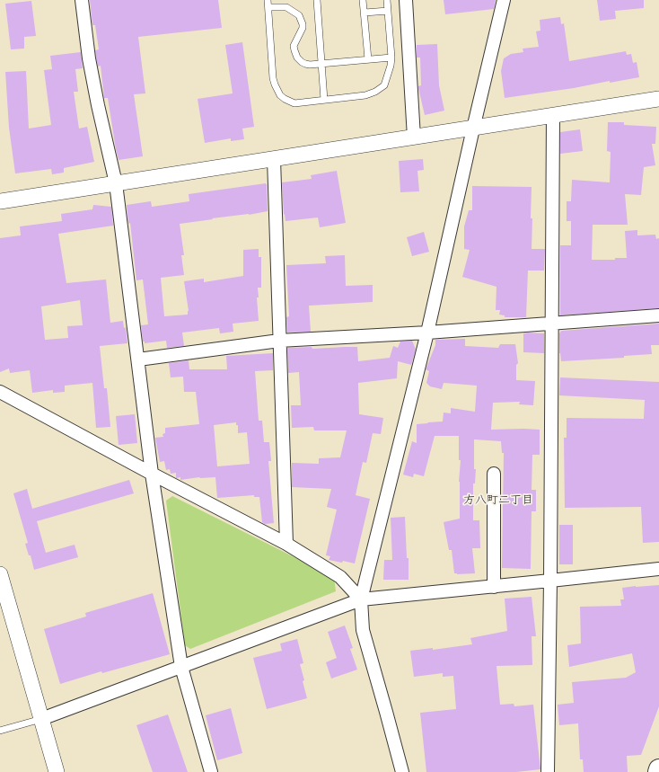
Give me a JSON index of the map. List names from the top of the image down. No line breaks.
{"districts":["方八町二丁目"]}
